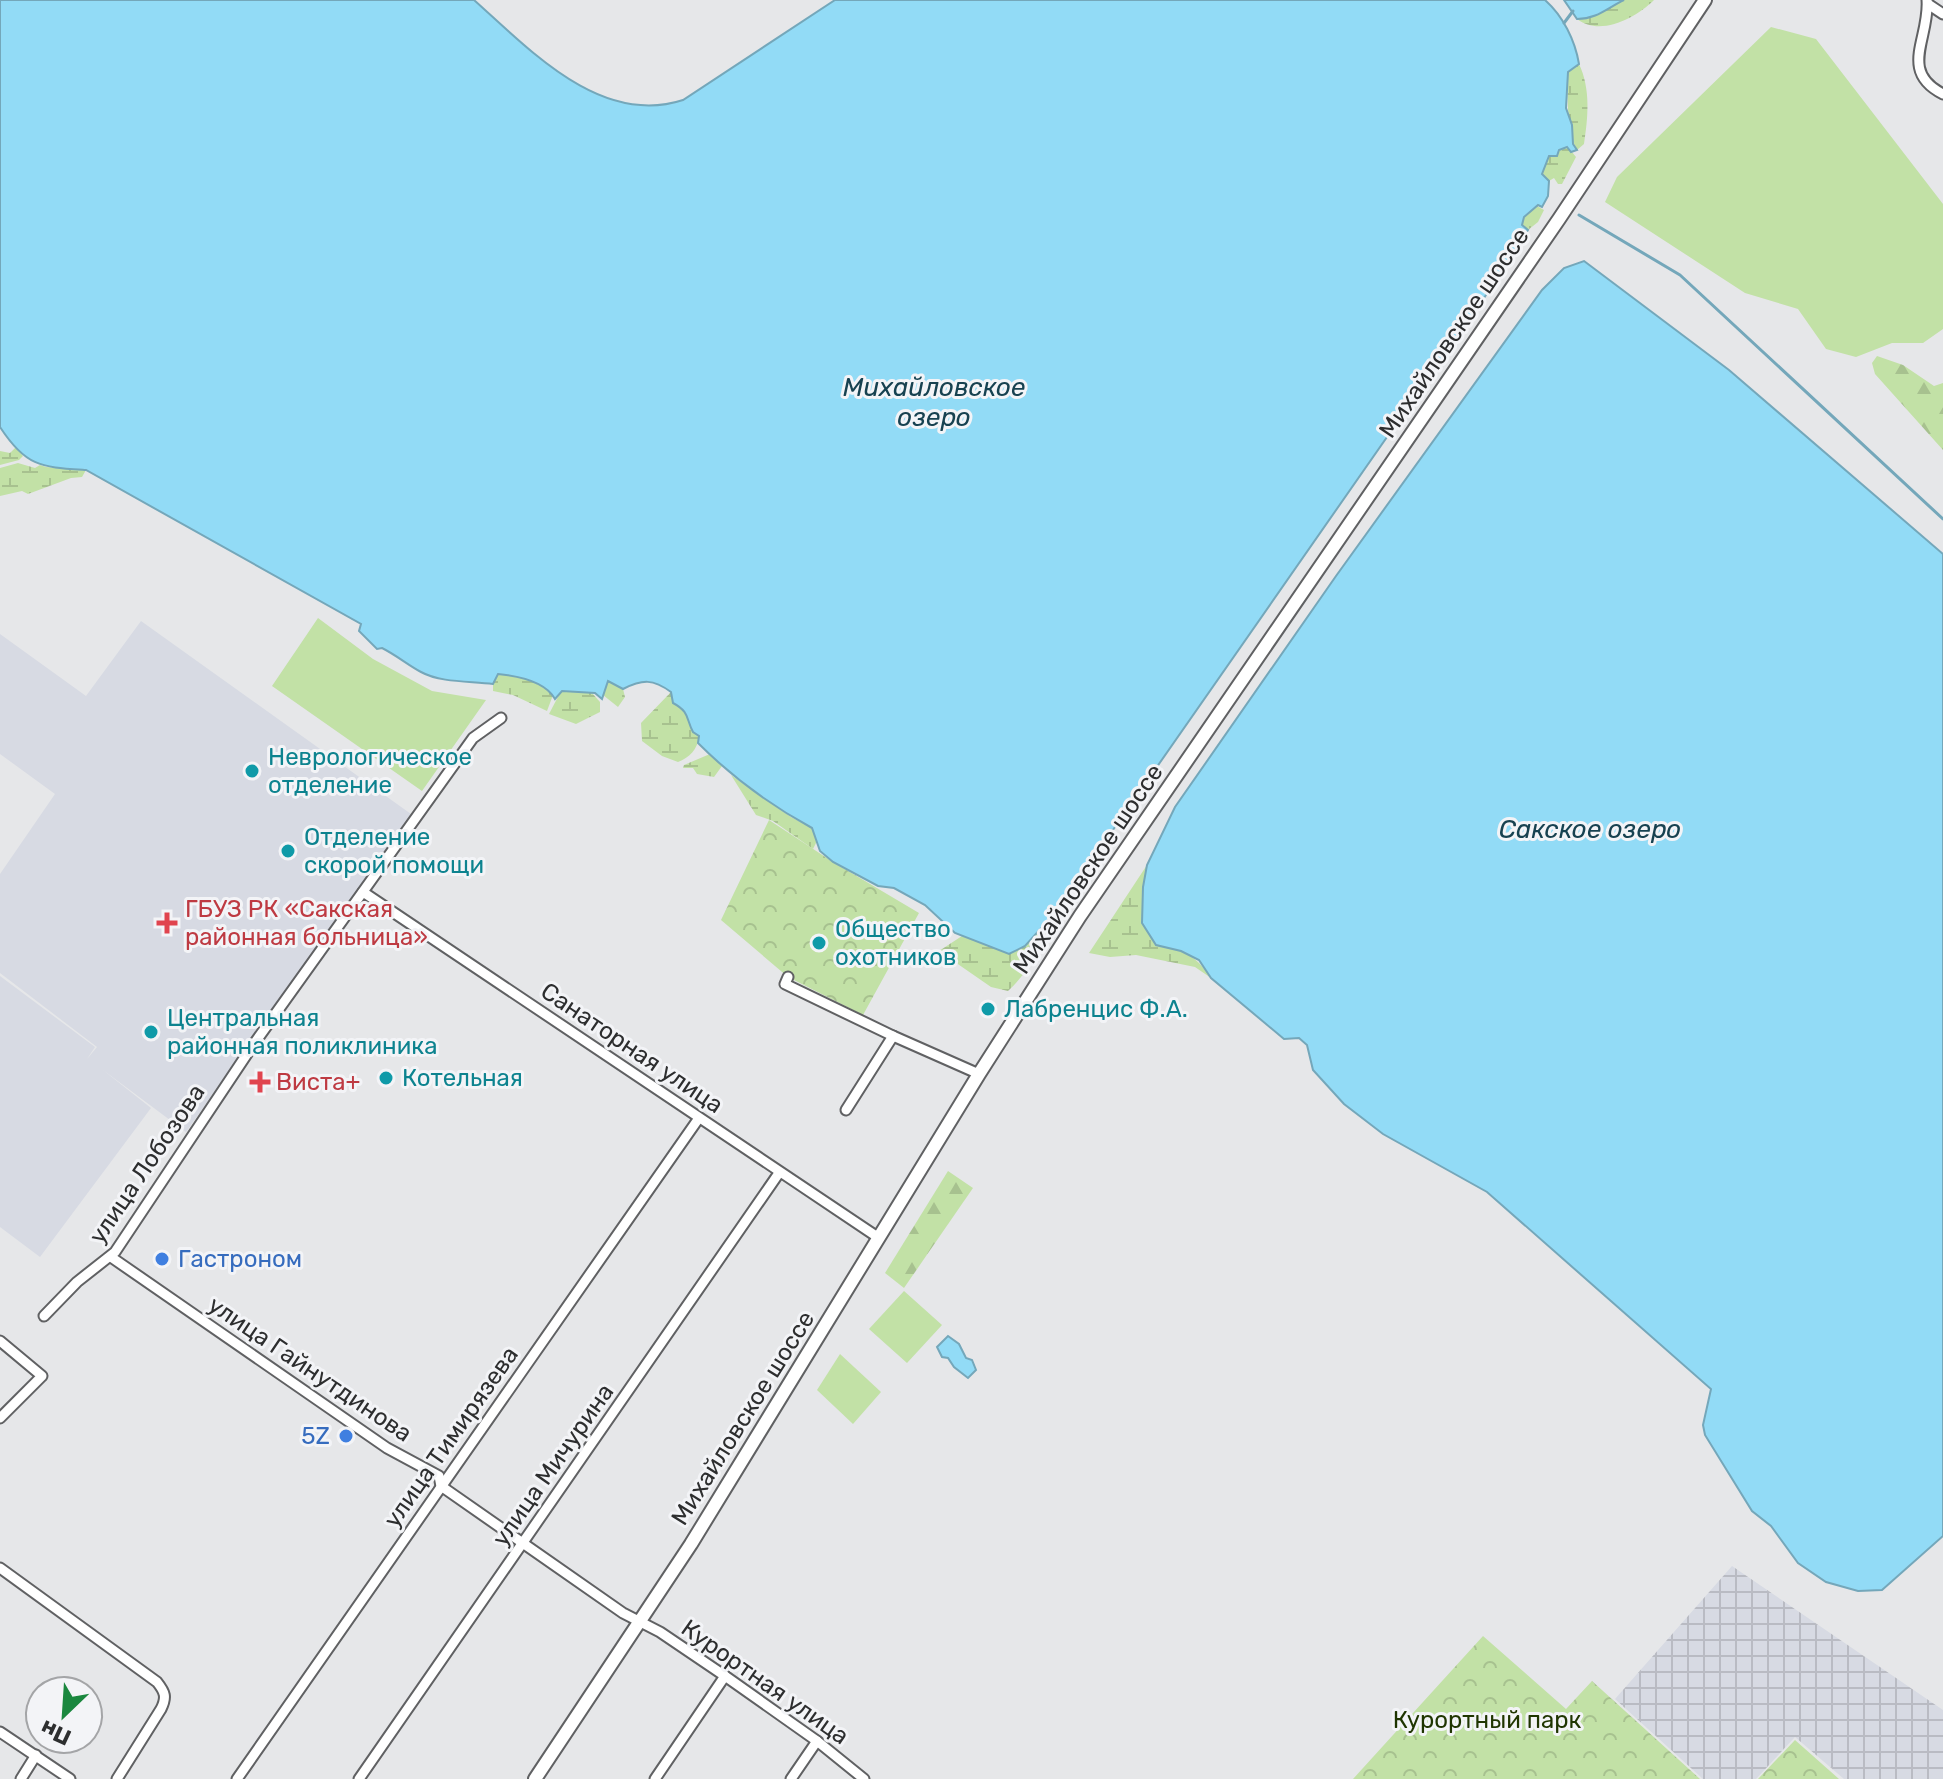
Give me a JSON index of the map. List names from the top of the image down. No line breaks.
{"streets":{"main road":["Михайловское шоссе"],"street":["Санаторная улица","улица Лобозова","улица Гайнутдинова","улица Тимирязева","улица Мичурина","Курортная улица"]},"crossings":[["Михайловское шоссе","Санаторная улица"],["Михайловское шоссе","улица Гайнутдинова"],["Михайловское шоссе","Курортная улица"],["Санаторная улица","улица Лобозова"],["Санаторная улица","улица Тимирязева"],["Санаторная улица","улица Мичурина"],["улица Лобозова","улица Гайнутдинова"],["улица Гайнутдинова","улица Тимирязева"],["улица Гайнутдинова","улица Мичурина"],["улица Гайнутдинова","Курортная улица"]],"water":["Михайловское озеро","Сакское озеро"],"parks":["Курортный парк"],"places":{"other":["Неврологическое отделение","Отделение скорой помощи","Общество охотников","Лабренцис Ф.А.","Центральная районная поликлиника","Котельная","Гастроном","5Z"],"health":["ГБУЗ РК «Сакская районная больница»","Виста+"]},"north":"bottom left"}
